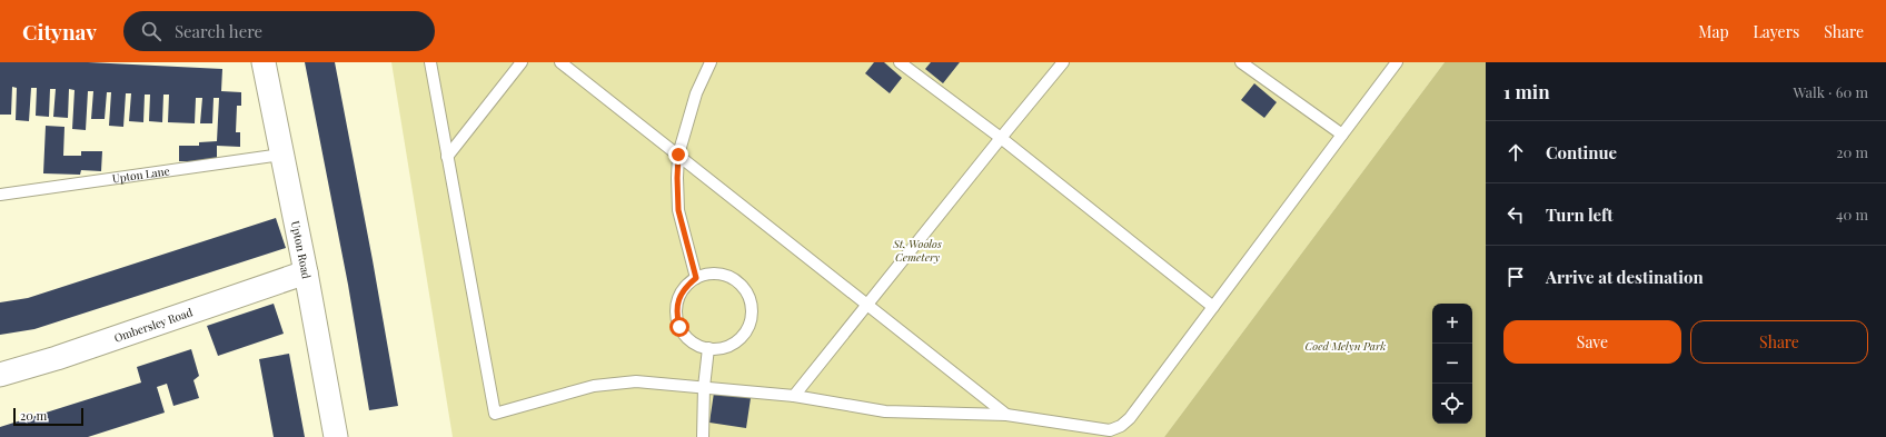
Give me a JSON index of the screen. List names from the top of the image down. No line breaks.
{"streets":{"street":["Upton Road","Ombersley Road"],"lane":["Upton Lane"]},"crossings":[["Upton Lane","Upton Road"],["Upton Road","Ombersley Road"]],"parks":["St. Woolos Cemetery","Coed Melyn Park"],"scale_bar":"20 m","page":{"header":"Citynav","search":"Search here","nav":["Map","Layers","Share"],"heading":["1 min","Walk · 60 m"],"list":[["Continue","20 m"],["Turn left","40 m"],"Arrive at destination"],"map_buttons":["+","−"],"buttons":["Save","Share"],"scale":"20 m"}}
